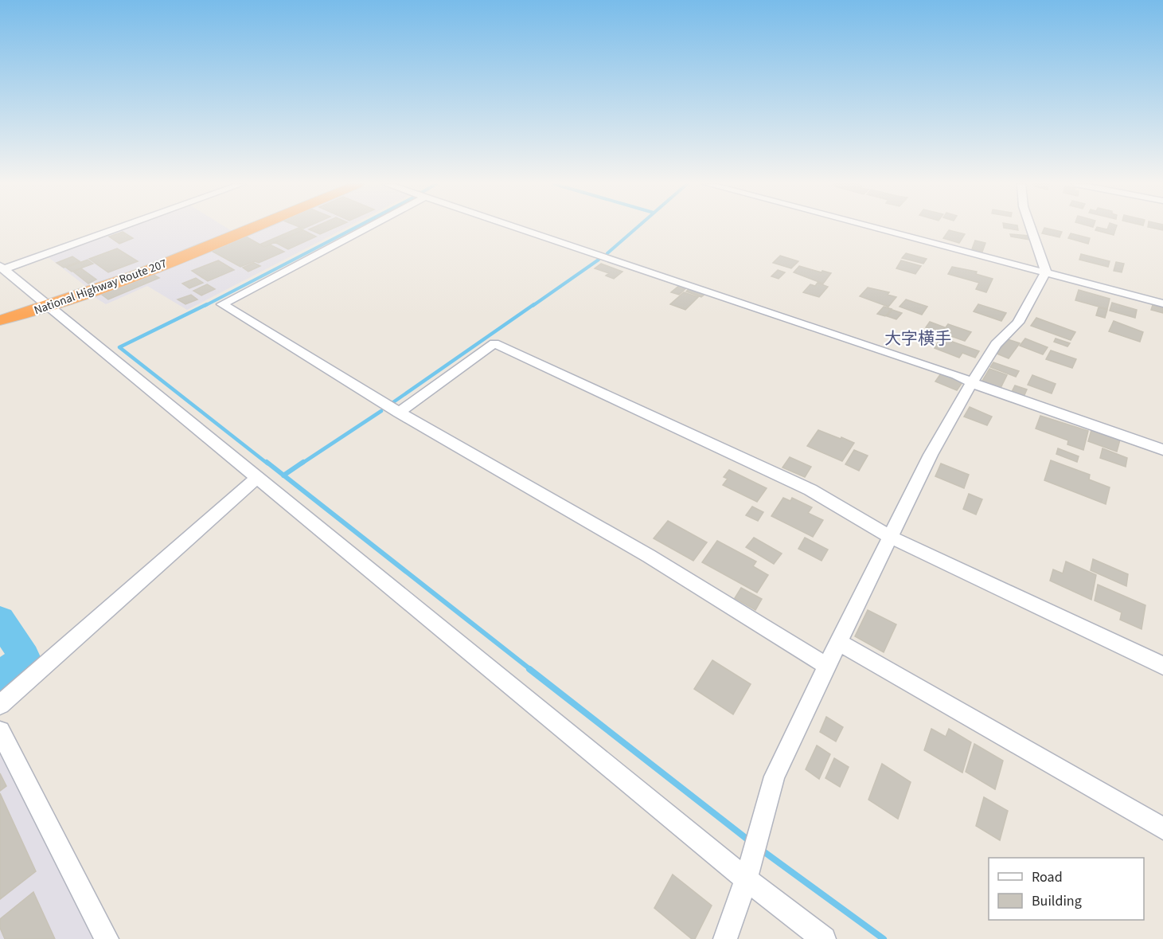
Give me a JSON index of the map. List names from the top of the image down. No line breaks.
{"streets":{"highway":["National Highway Route 207"]},"districts":["大字横手"],"legend":["Road","Building"]}
